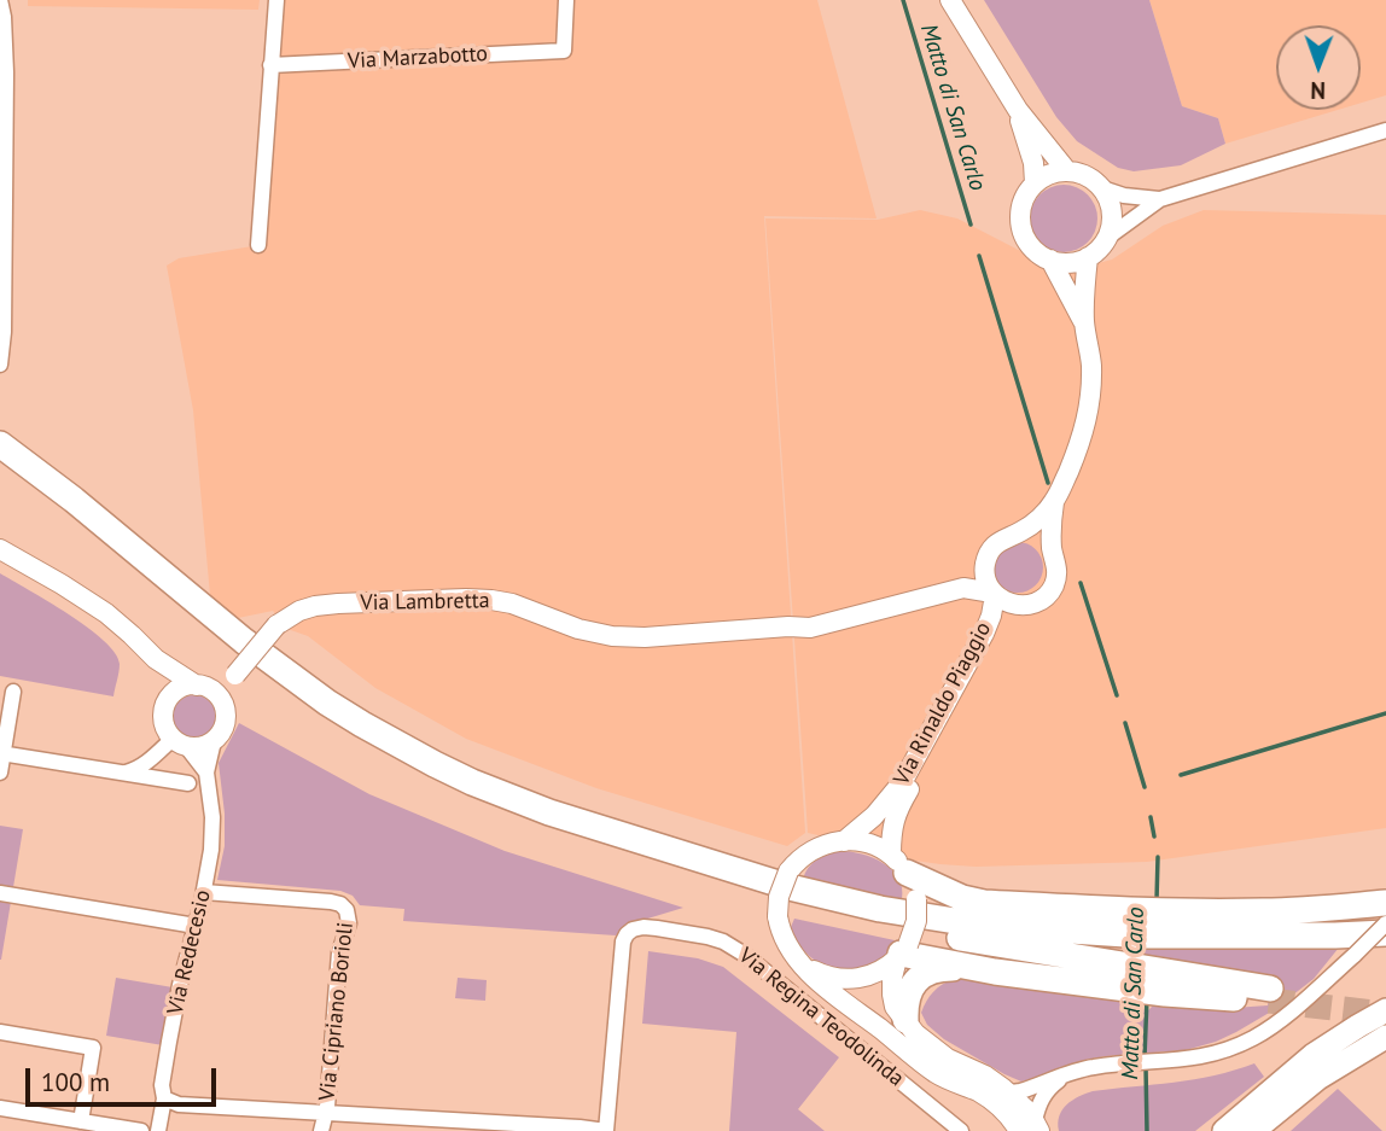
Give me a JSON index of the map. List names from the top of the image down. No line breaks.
{"streets":{"street":["Via Marzabotto","Via Lambretta","Via Rinaldo Piaggio","Via Redecesio","Via Cipriano Borioli","Via Regina Teodolinda"]},"crossings":[["Via Lambretta","Via Rinaldo Piaggio"],["Via Lambretta","Via Redecesio"],["Via Redecesio","Via Cipriano Borioli"]],"water":["Matto di San Carlo"],"scale_bar":"100 m","north":"bottom"}
